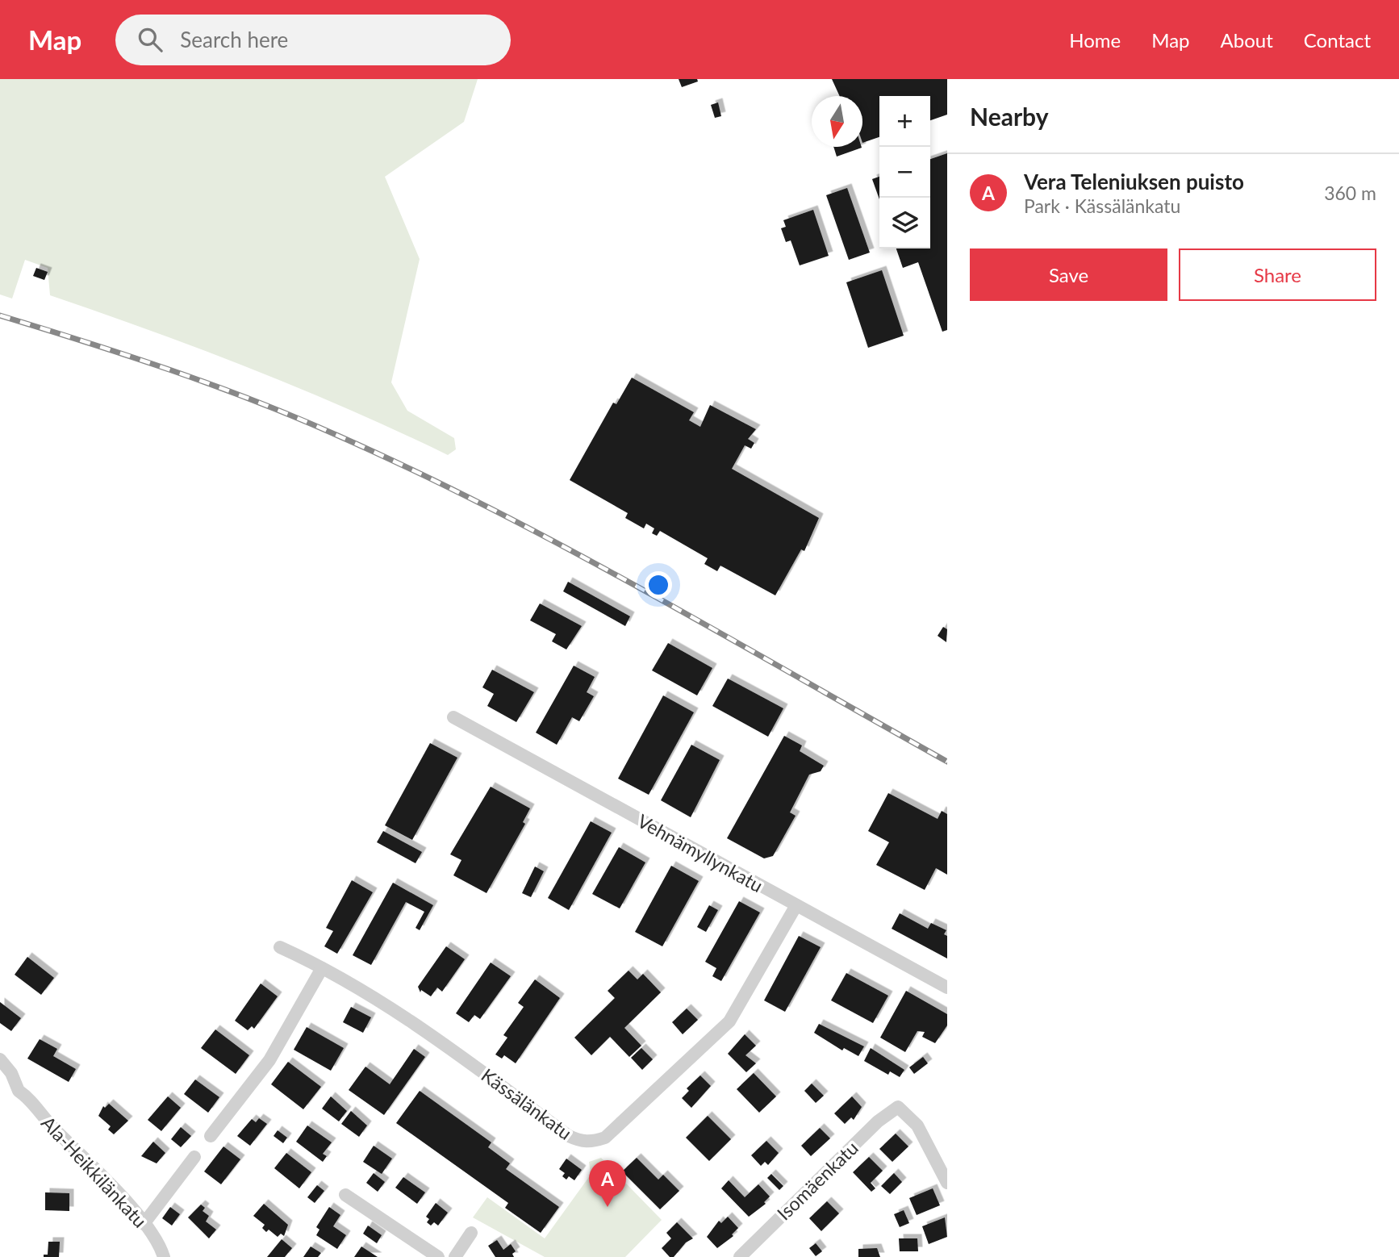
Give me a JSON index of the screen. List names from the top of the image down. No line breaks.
{"streets":{"street":["Vehnämyllynkatu","Kässälänkatu","Ala-Heikkilänkatu","Isomäenkatu"]},"crossings":[["Vehnämyllynkatu","Kässälänkatu"]],"north":"bottom","page":{"header":"Map","search":"Search here","nav":["Home","Map","About","Contact"],"heading":"Nearby","map_buttons":["+","−"],"list":[{"mark":"A","name":"Vera Teleniuksen puisto","note":"Park · Kässälänkatu","value":"360 m"}],"buttons":["Save","Share"],"pins":"A"}}
